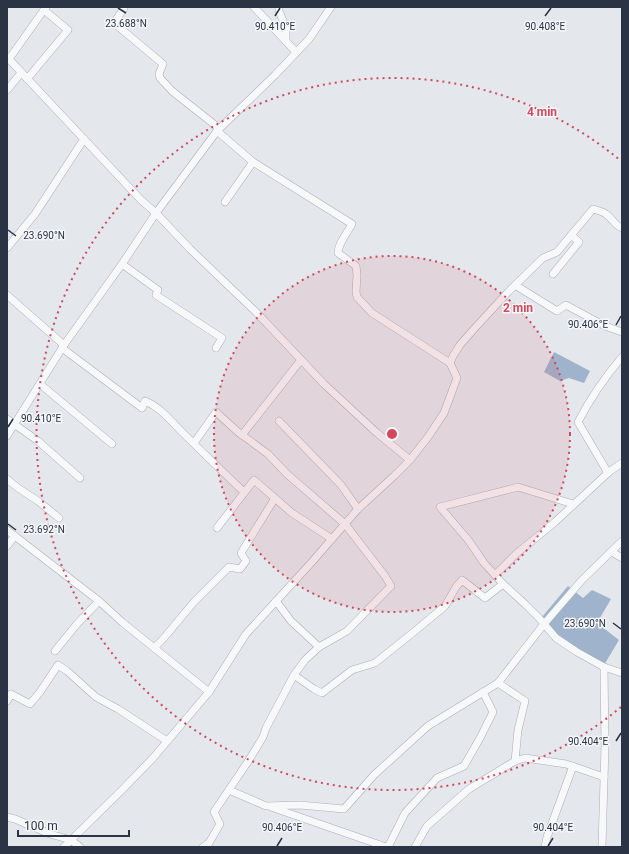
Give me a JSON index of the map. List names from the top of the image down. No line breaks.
{"scale_bar":"100 m","coordinates":["23.688°N","90.408°E","90.410°E","23.690°N","90.406°E","23.692°N","90.404°E"],"rings":["4 min","2 min"]}
